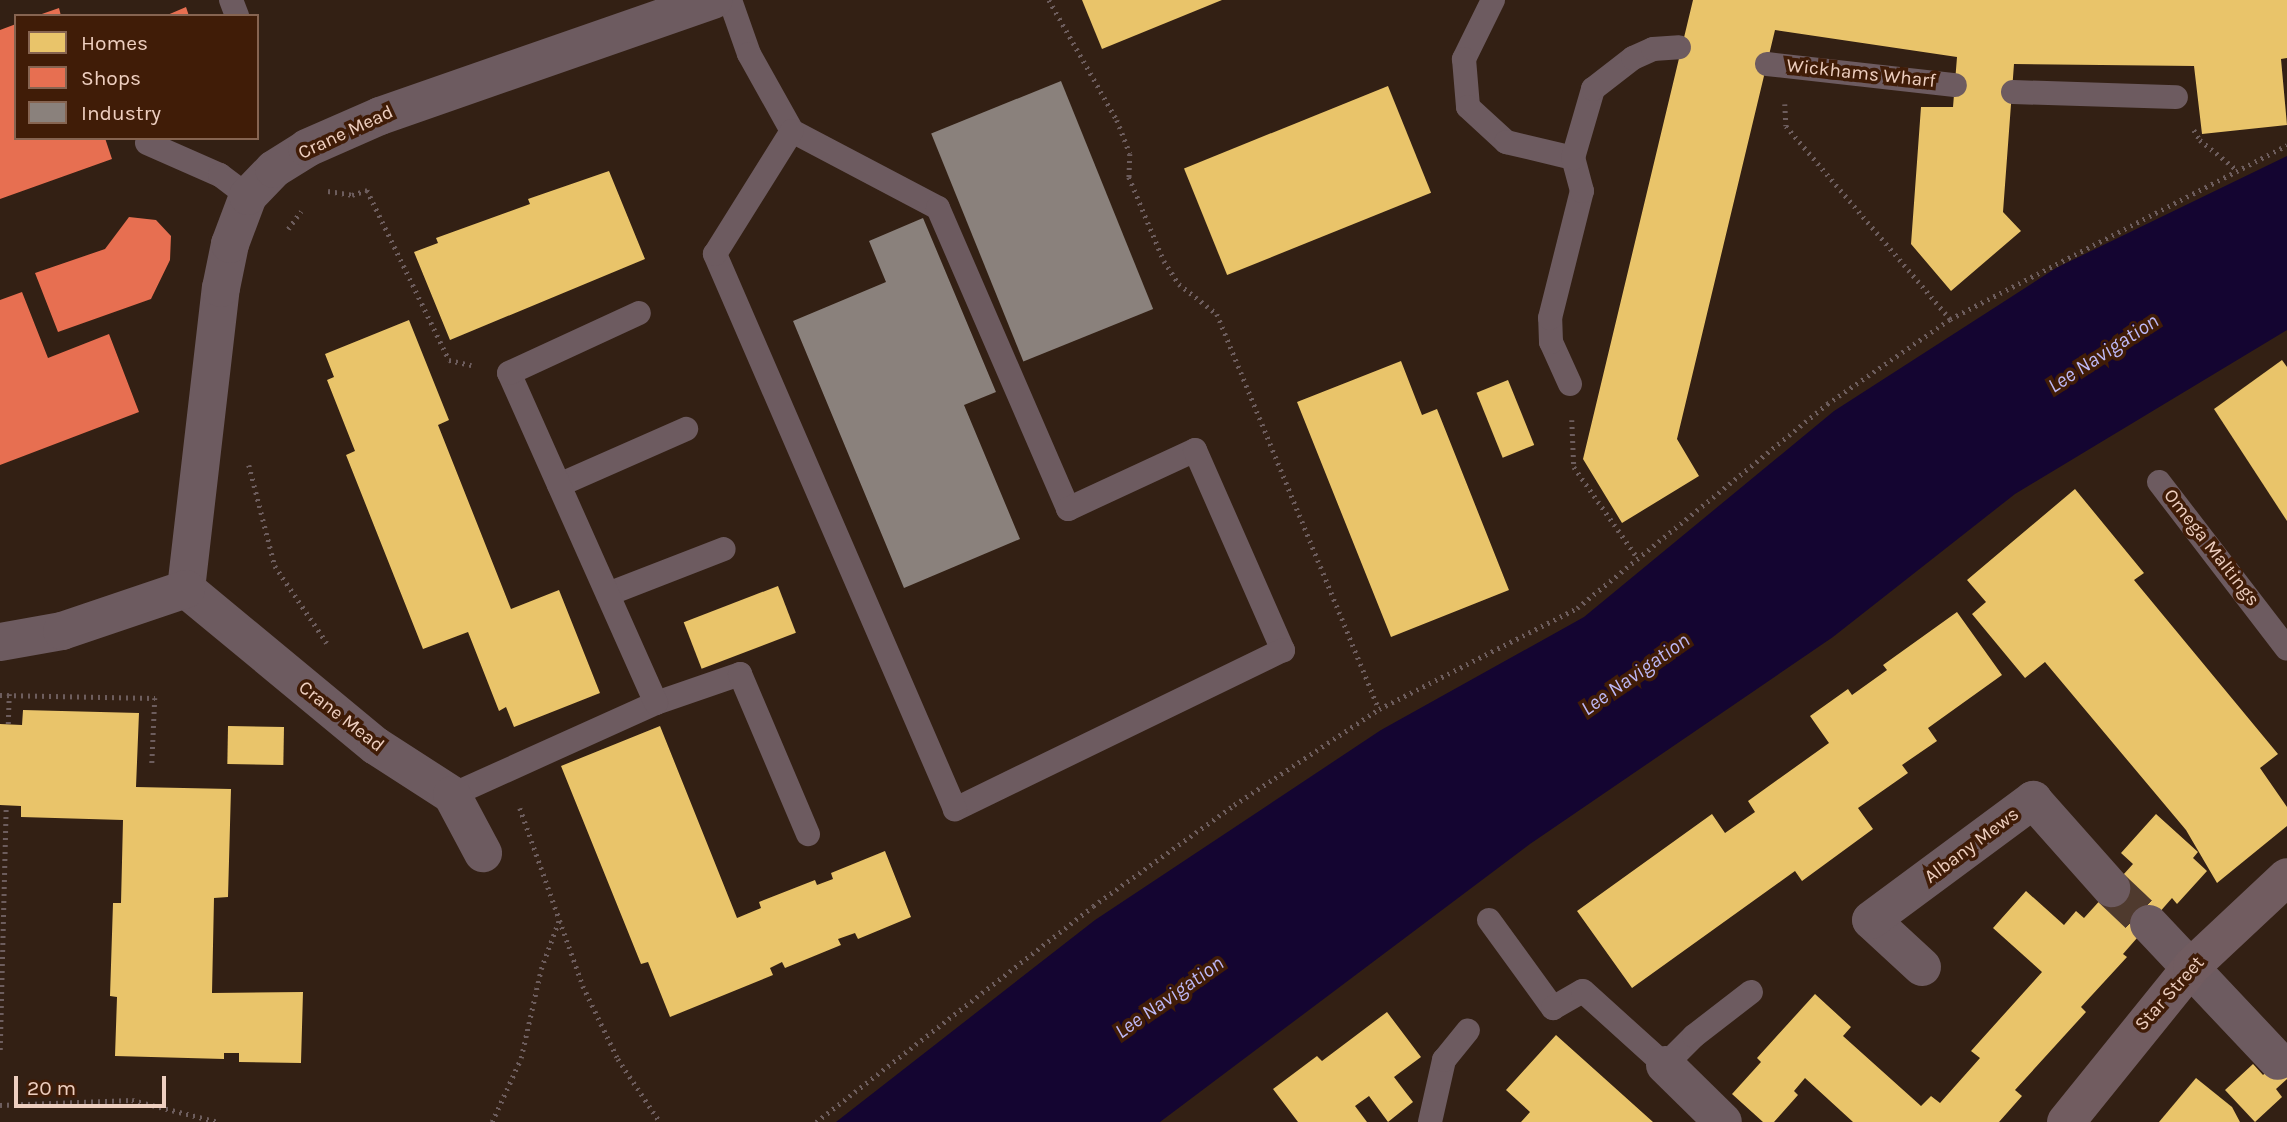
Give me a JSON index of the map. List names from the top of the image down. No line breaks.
{"streets":{"main road":["Star Street"],"street":["Crane Mead","Albany Mews"],"lane":["Wickhams Wharf","Omega Maltings"]},"water":["Lee Navigation"],"legend":["Homes","Shops","Industry"],"scale_bar":"20 m"}
